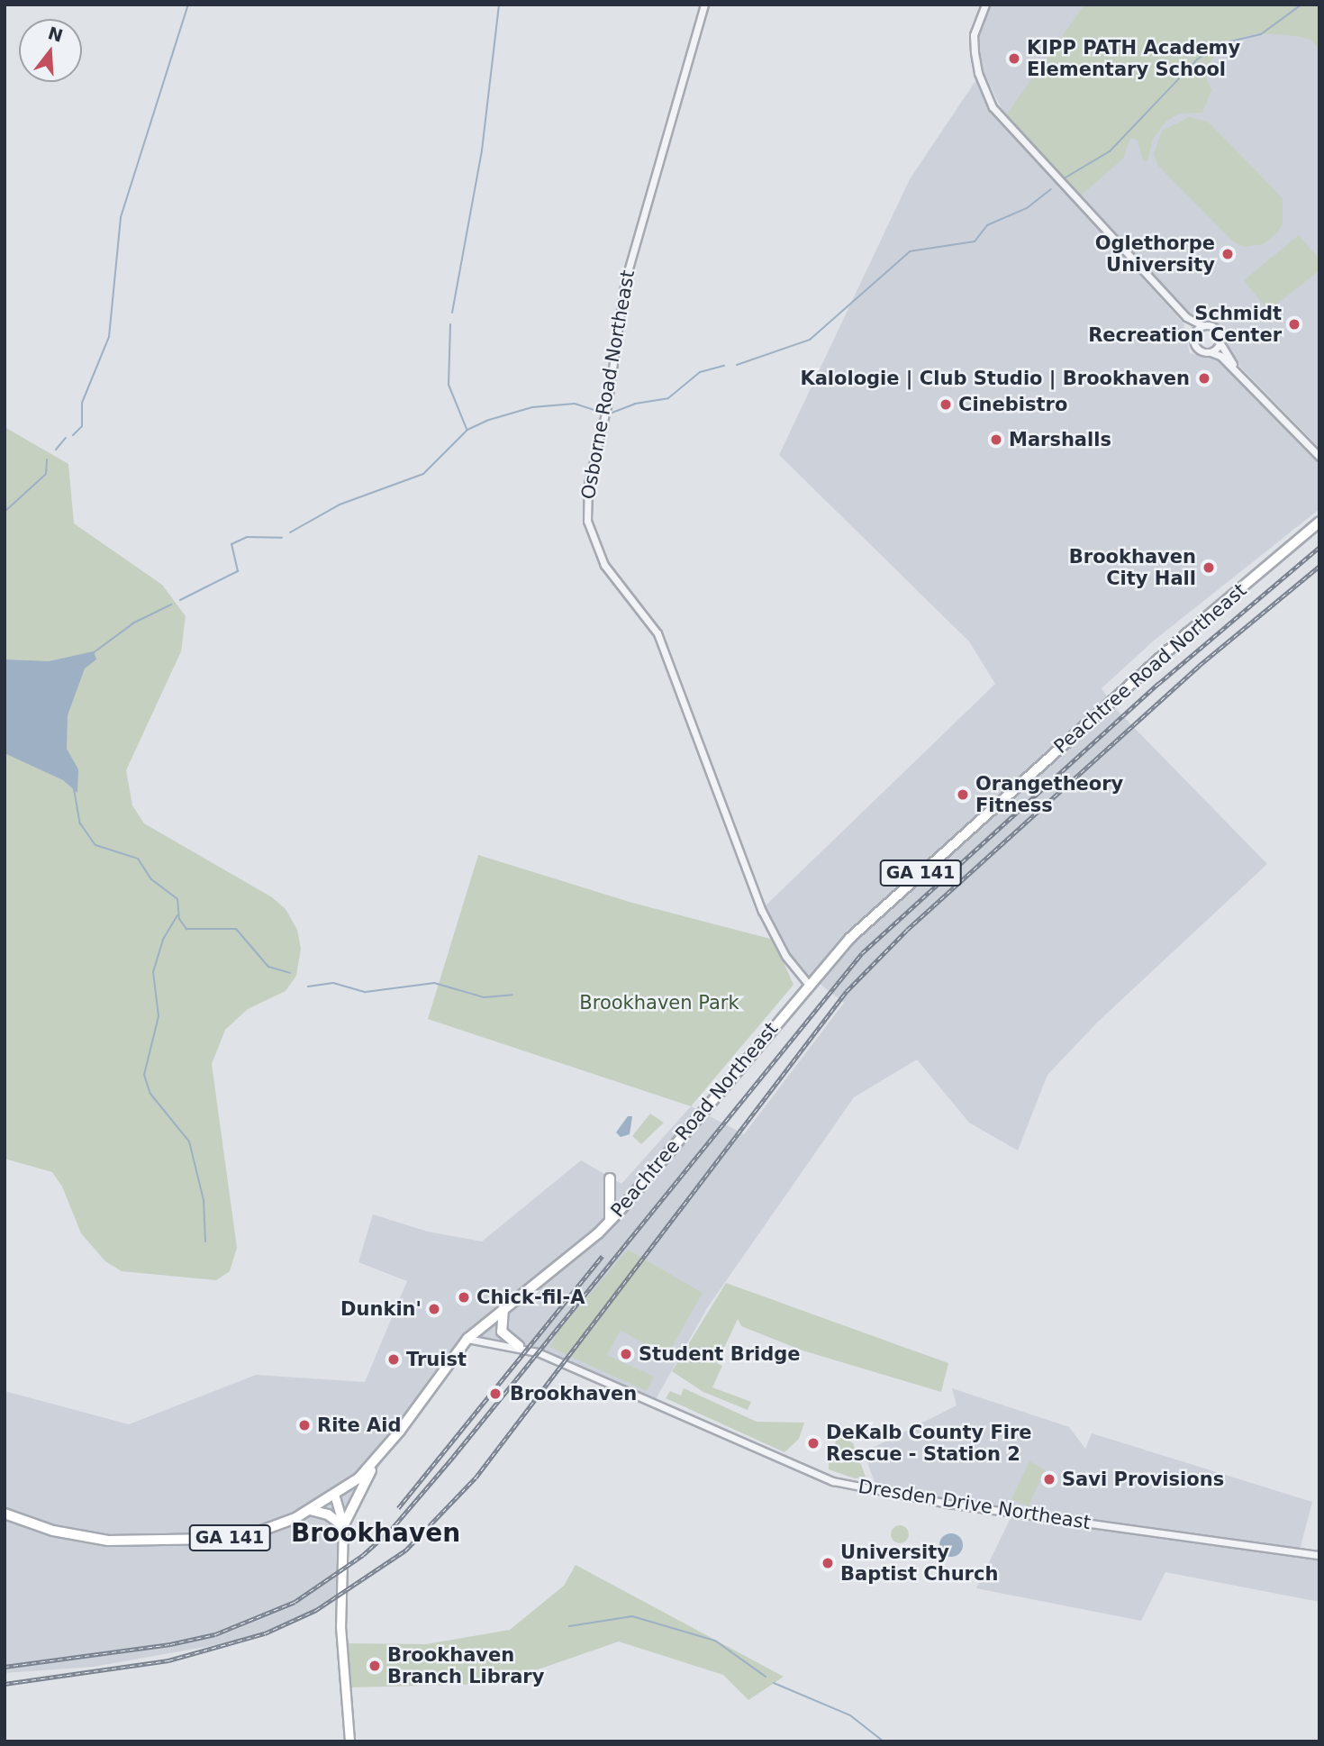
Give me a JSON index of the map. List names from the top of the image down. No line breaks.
{"streets":{"highway":["Peachtree Road Northeast","GA 141"],"street":["Osborne Road Northeast","Dresden Drive Northeast"]},"crossings":[["Osborne Road Northeast","Peachtree Road Northeast"],["Peachtree Road Northeast","Dresden Drive Northeast"]],"districts":["Brookhaven"],"parks":["Brookhaven Park"],"places":["KIPP PATH Academy Elementary School","Oglethorpe University","Schmidt Recreation Center","Kalologie | Club Studio | Brookhaven","Cinebistro","Marshalls","Brookhaven City Hall","Orangetheory Fitness","Chick-fil-A","Dunkin'","Student Bridge","Truist","Brookhaven","Rite Aid","DeKalb County Fire Rescue - Station 2","Savi Provisions","University Baptist Church","Brookhaven Branch Library"],"north":"top"}
